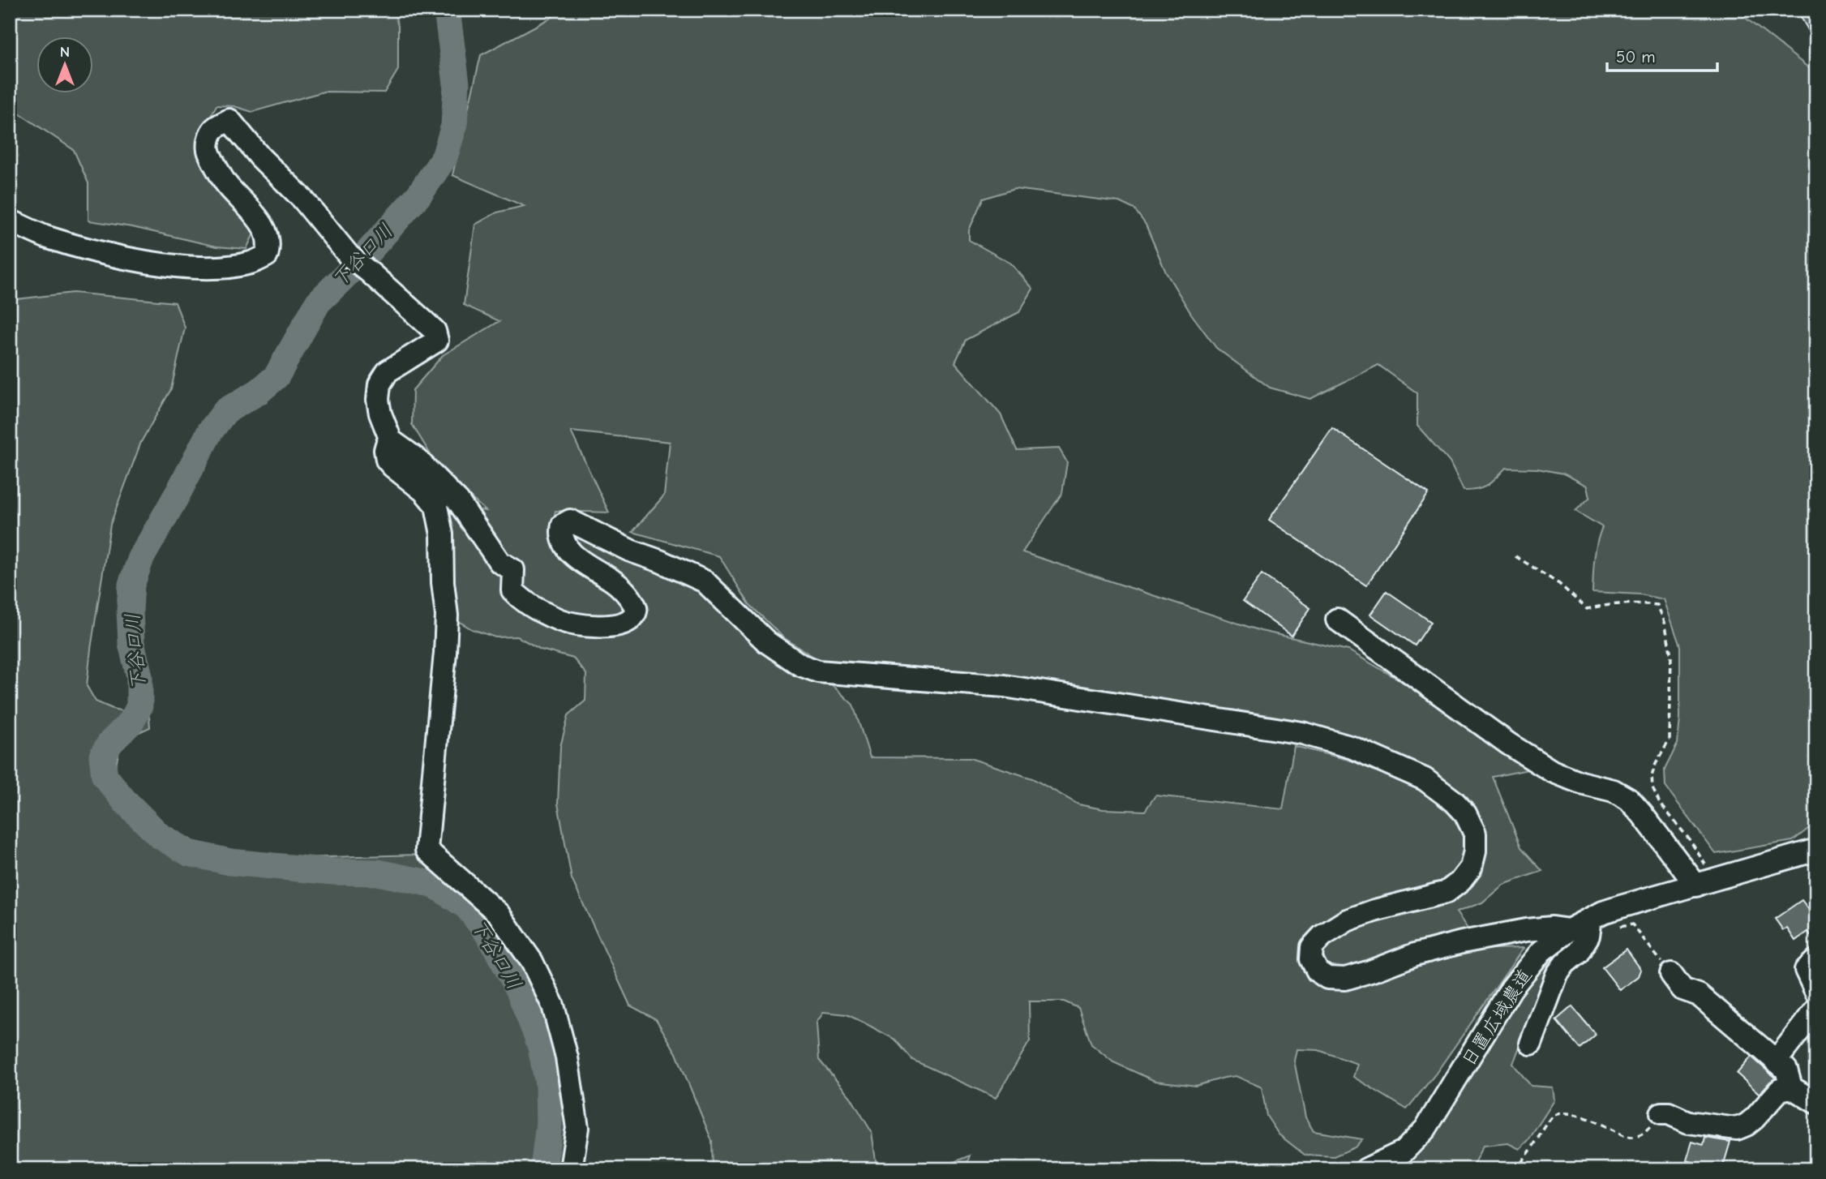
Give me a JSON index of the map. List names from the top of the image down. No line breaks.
{"streets":{"street":["日置広域農道"]},"water":["下谷口川"],"scale_bar":"50 m","north":"top"}
